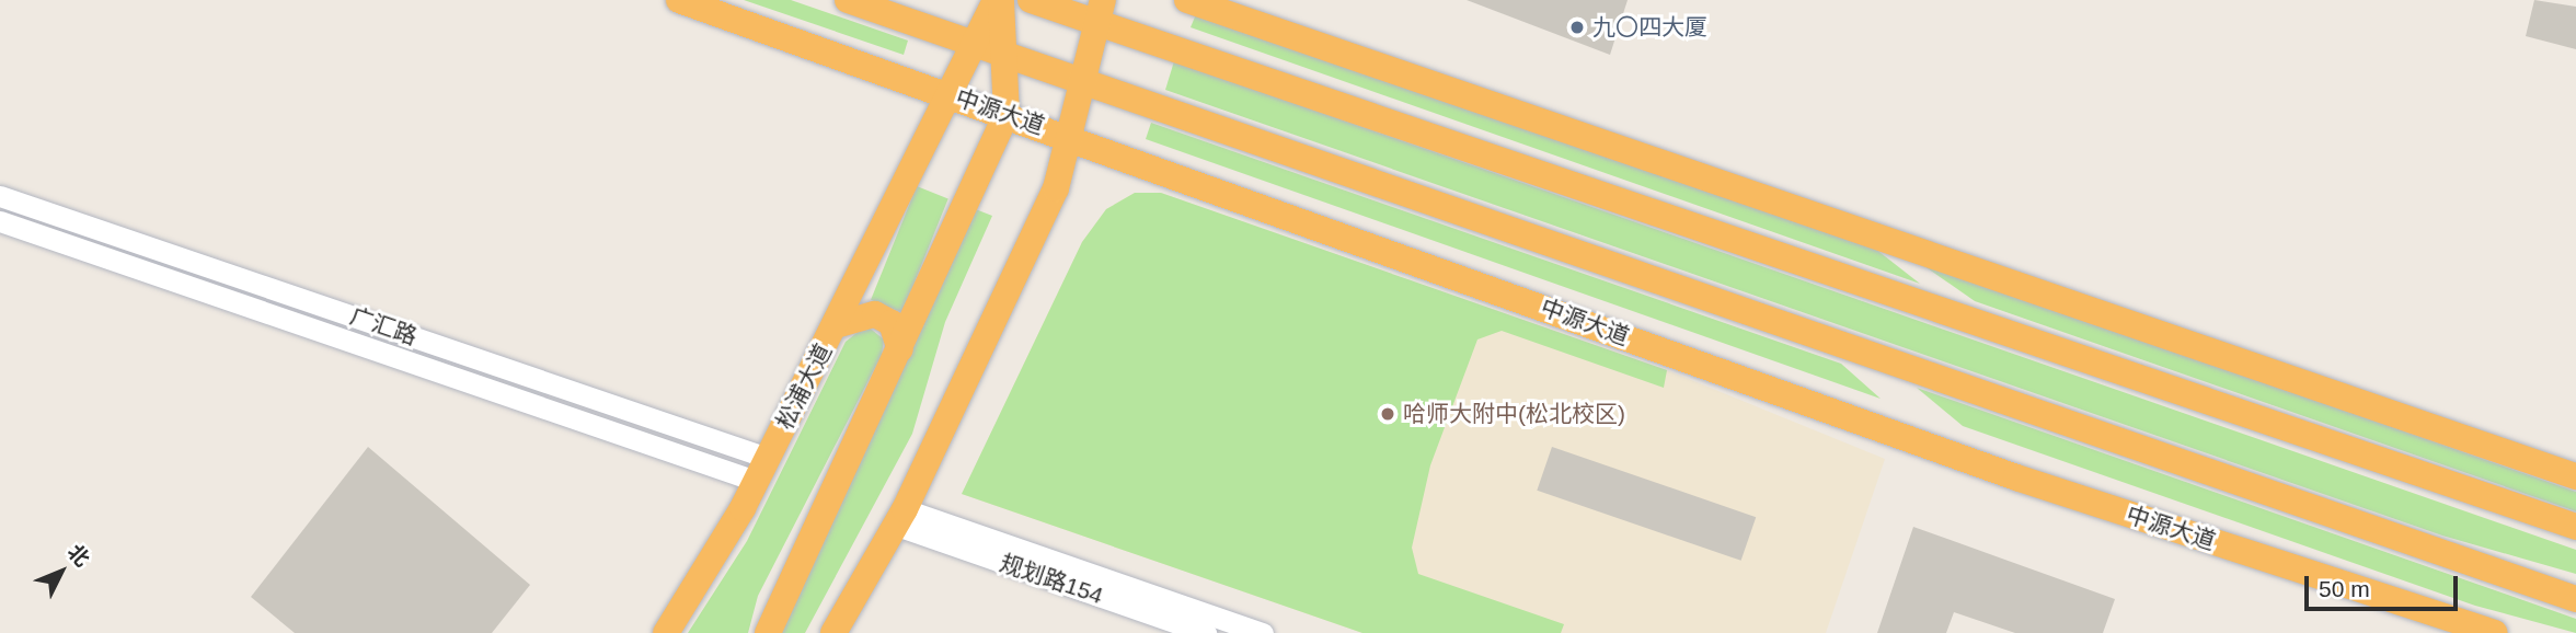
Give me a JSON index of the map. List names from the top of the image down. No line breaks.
{"streets":{"highway":["中源大道","松浦大道"],"street":["广汇路","规划路154"]},"crossings":[["中源大道","松浦大道"],["广汇路","松浦大道"]],"places":["九〇四大厦","哈师大附中(松北校区)"],"scale_bar":"50 m","north":"top right"}
